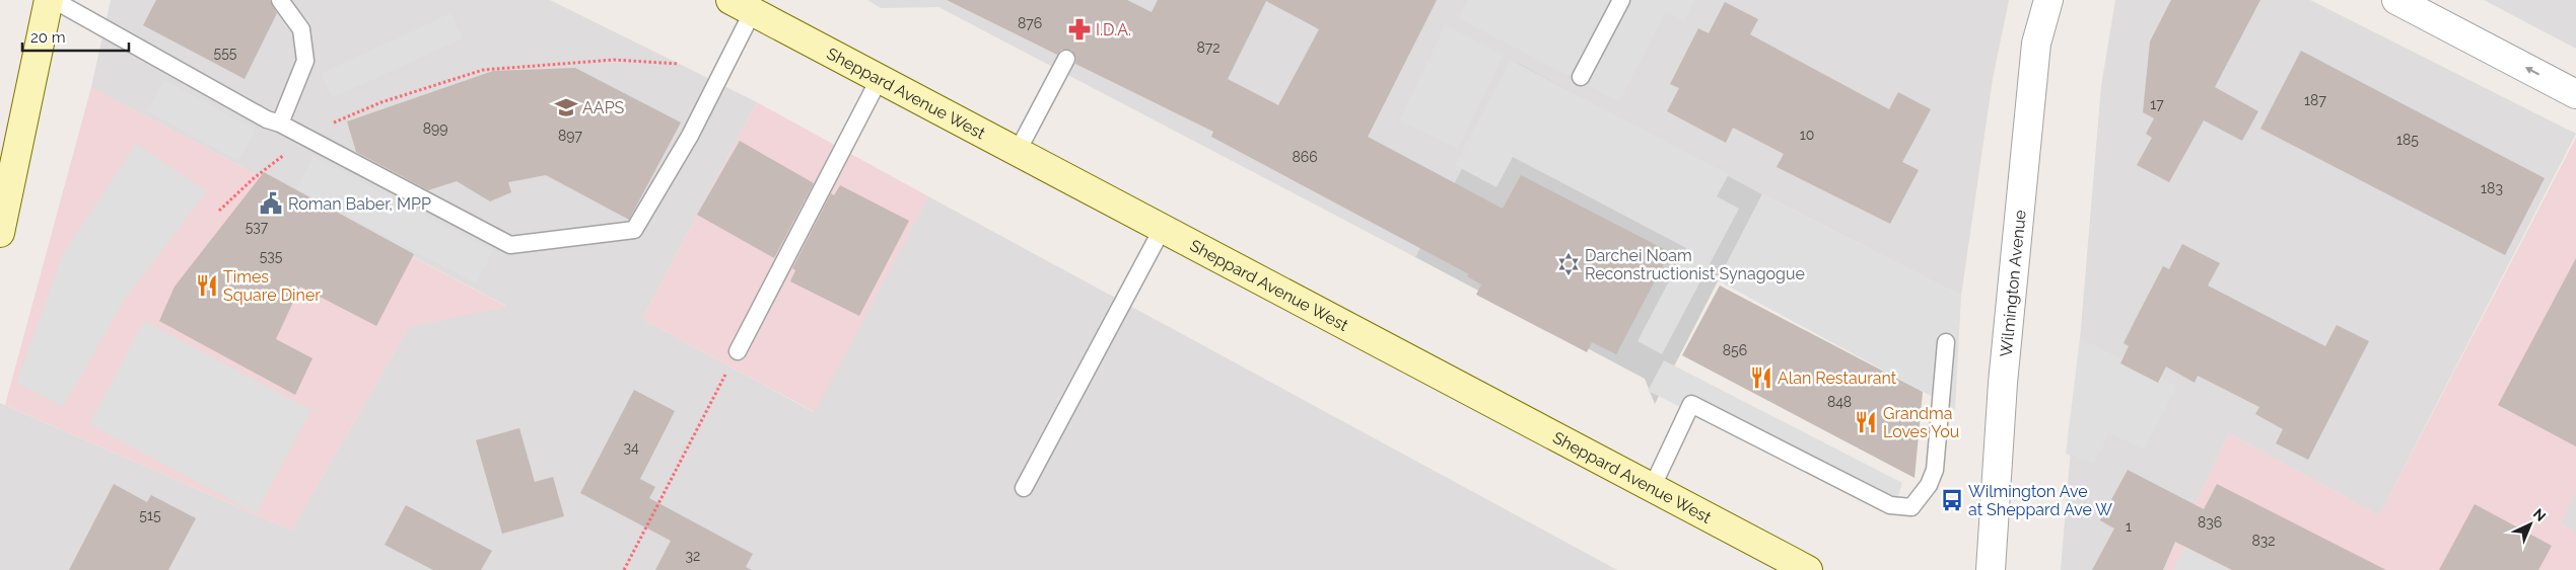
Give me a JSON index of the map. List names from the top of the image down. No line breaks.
{"streets":{"main road":["Sheppard Avenue West"],"street":["Wilmington Avenue"]},"places":{"pharmacy":["I.D.A."],"school or university":["AAPS"],"public building":["Roman Baber, MPP"],"synagogue":["Darchei Noam Reconstructionist Synagogue"],"restaurant":["Times Square Diner","Alan Restaurant","Grandma Loves You"],"bus stop":["Wilmington Ave at Sheppard Ave W"]},"house_numbers":["876","872","555","187","17","899","10","897","185","866","183","537","535","856","848","34","515","836","1","832","32"],"scale_bar":"20 m","north":"top right"}
